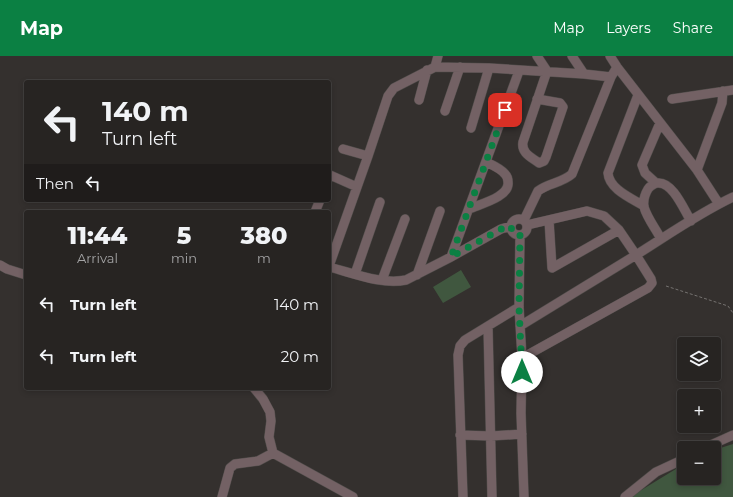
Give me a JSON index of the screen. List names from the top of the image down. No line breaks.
{"page":{"header":"Map","nav":["Map","Layers","Share"],"turn":["140 m","Turn left"],"then":"Then","eta":["11:44","Arrival","5","min","380","m"],"list":[{"name":"Turn left","value":"140 m"},{"name":"Turn left","value":"20 m"}],"map_buttons":["+","−"]}}
